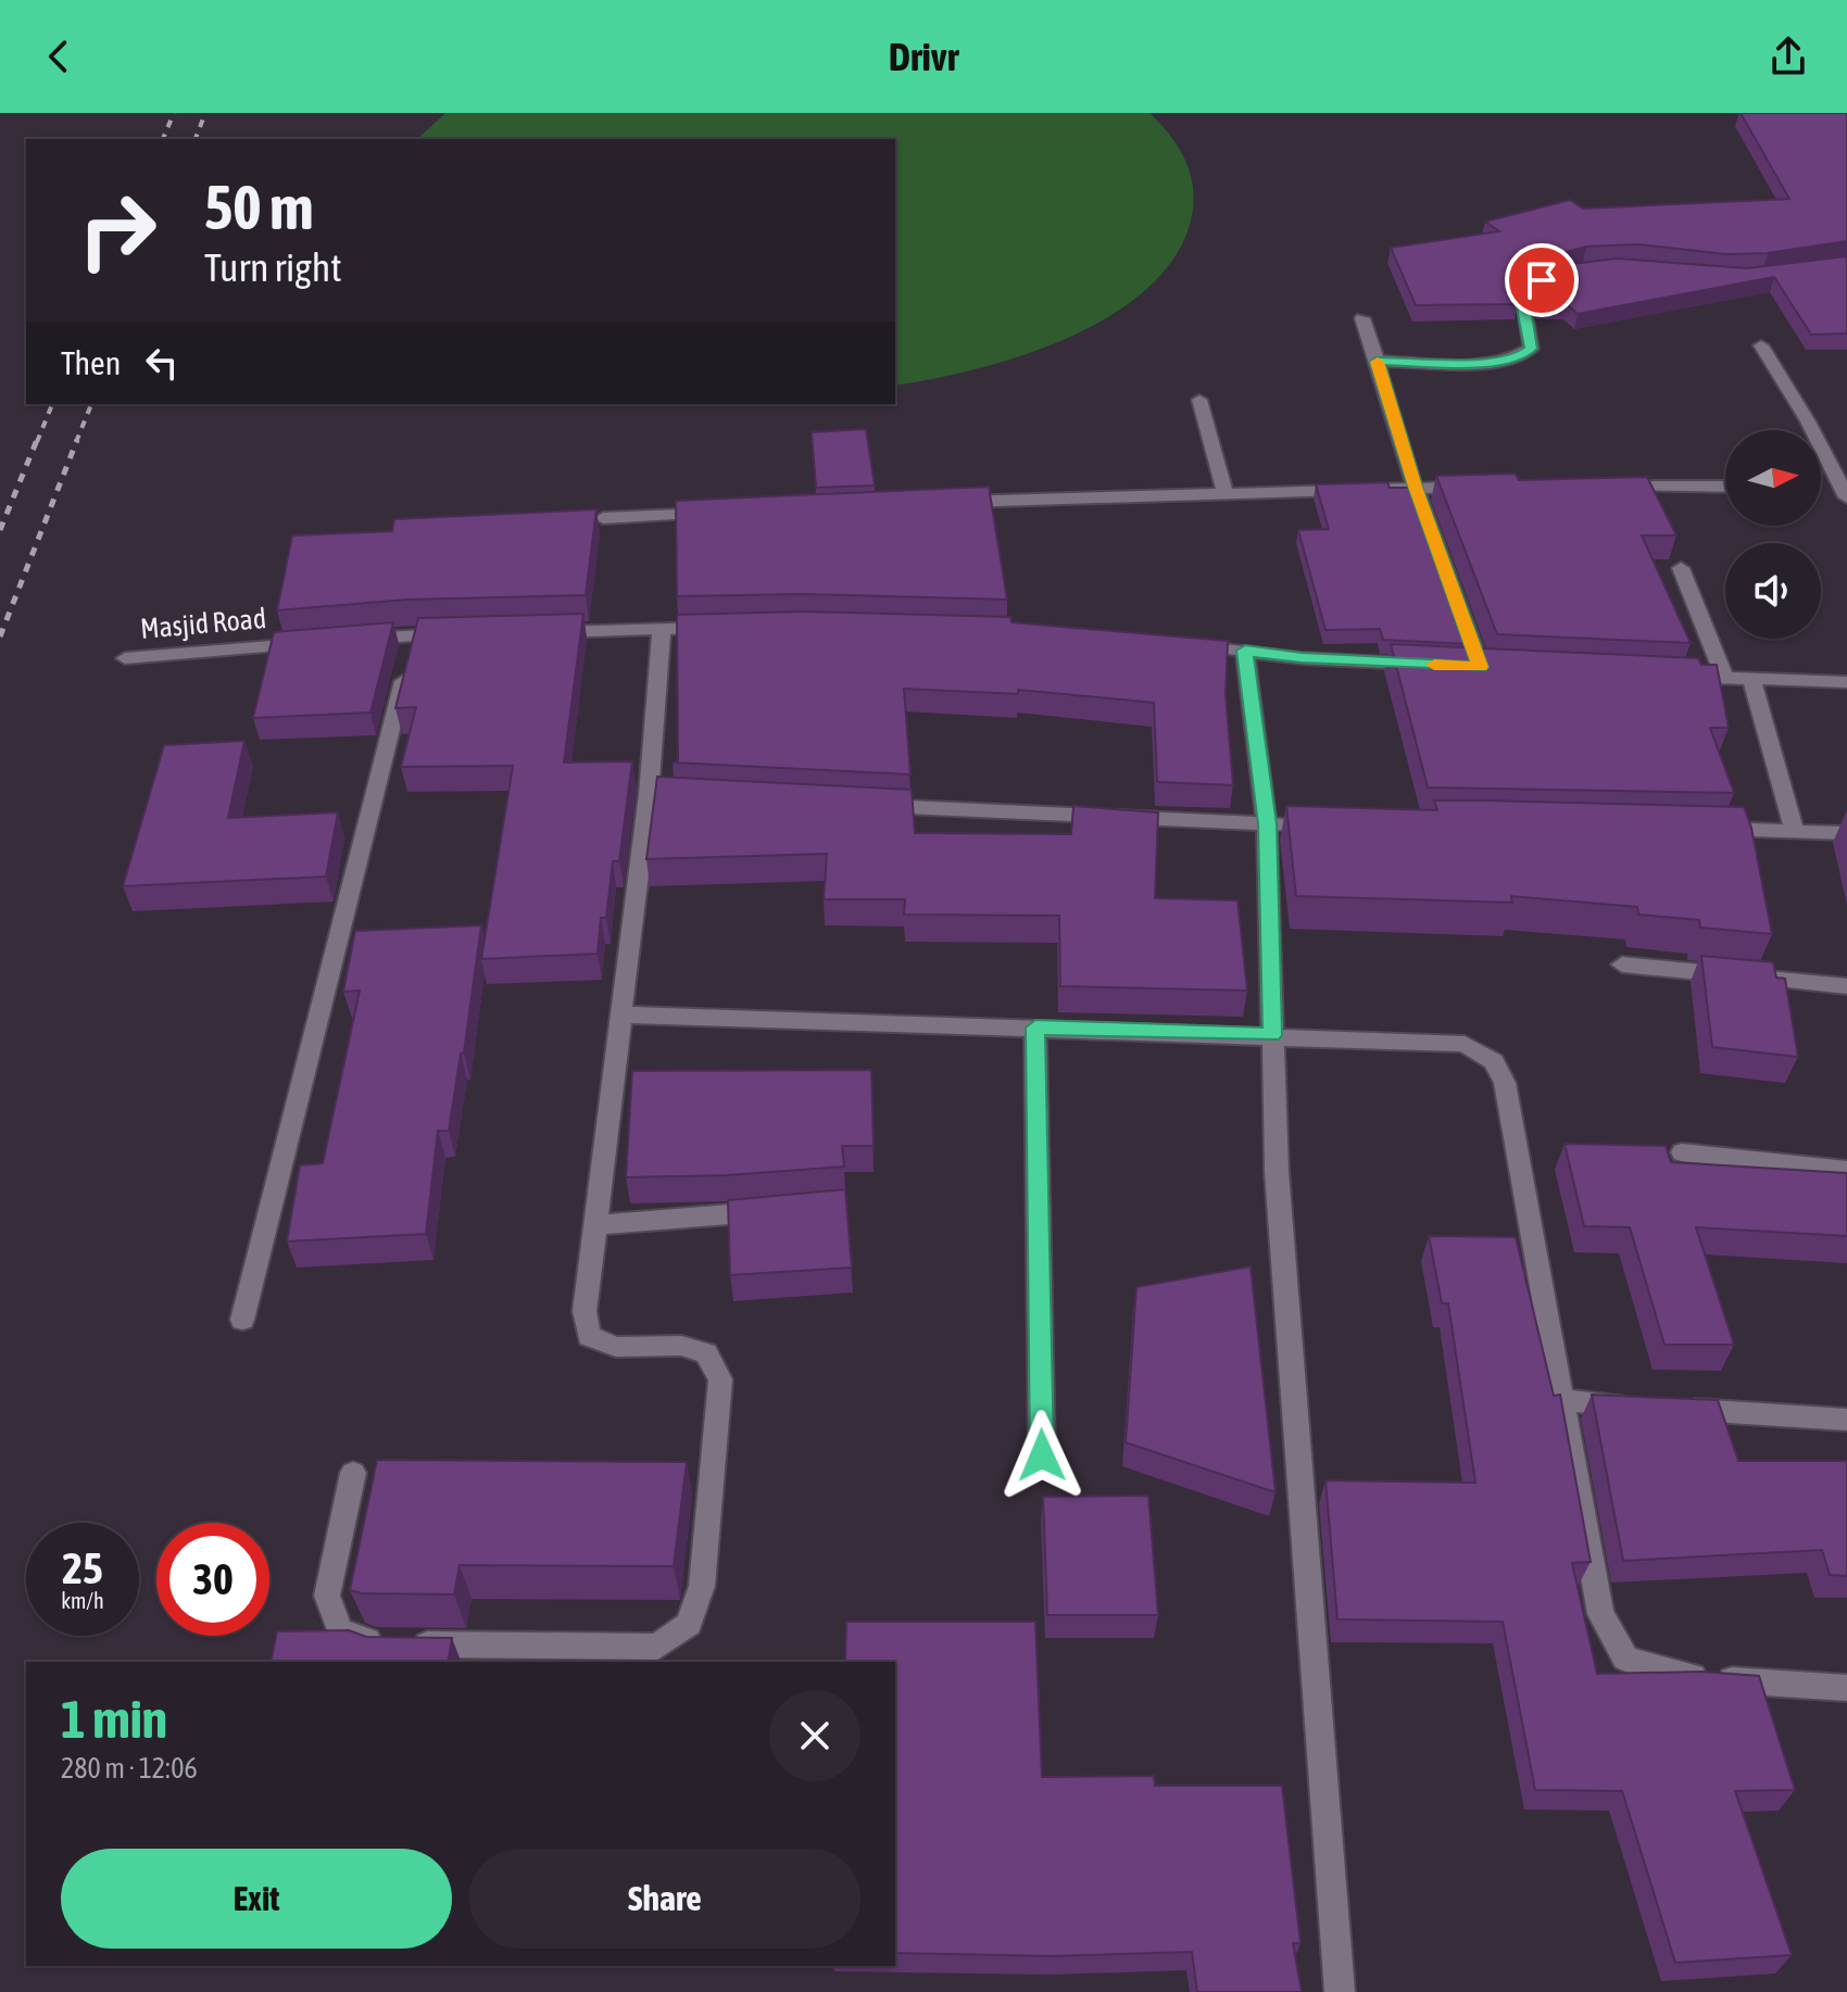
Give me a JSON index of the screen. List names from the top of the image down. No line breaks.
{"streets":{"street":["Masjid Road"]},"north":"right","page":{"header":"Drivr","turn":["50 m","Turn right"],"then":"Then","speed":"25 km/h","limit":"30","heading":["1 min","280 m · 12:06"],"buttons":["Exit","Share"]}}
